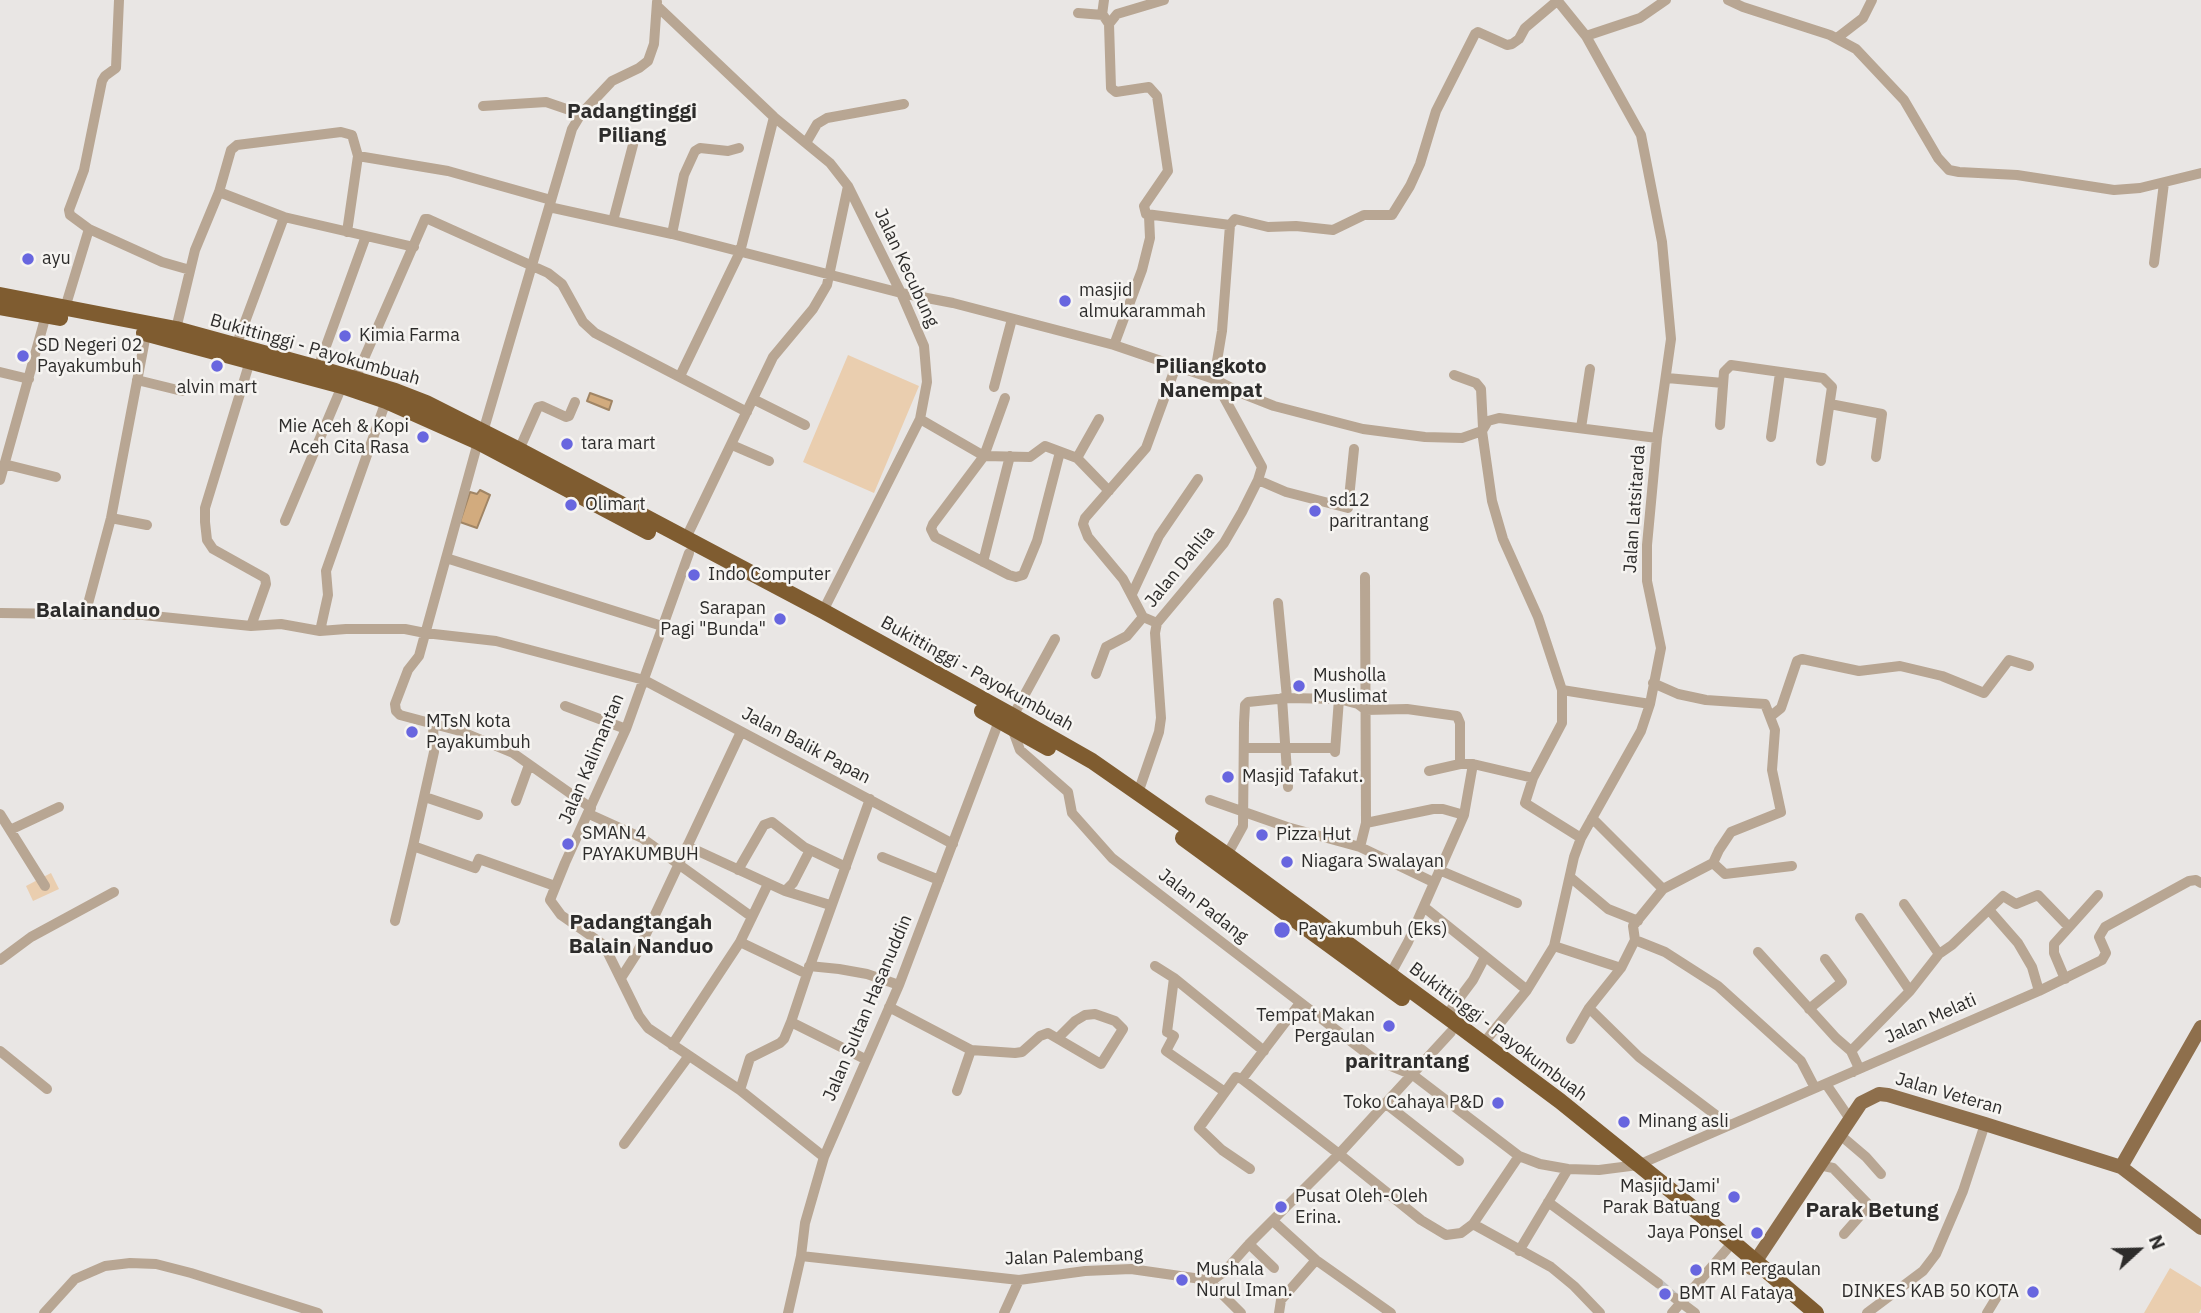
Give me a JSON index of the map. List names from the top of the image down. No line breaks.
{"streets":{"highway":["Bukittinggi - Payokumbuah"],"main road":["Jalan Veteran"],"street":["Jalan Kecubung","Jalan Latsitarda","Jalan Dahlia","Jalan Balik Papan","Jalan Kalimantan","Jalan Padang","Jalan Sultan Hasanuddin","Jalan Melati","Jalan Palembang"]},"crossings":[["Jalan Kecubung","Bukittinggi - Payokumbuah"],["Jalan Kecubung","Jalan Kalimantan"],["Bukittinggi - Payokumbuah","Jalan Latsitarda"],["Bukittinggi - Payokumbuah","Jalan Dahlia"],["Bukittinggi - Payokumbuah","Jalan Kalimantan"],["Bukittinggi - Payokumbuah","Jalan Padang"],["Bukittinggi - Payokumbuah","Jalan Sultan Hasanuddin"],["Bukittinggi - Payokumbuah","Jalan Melati"],["Bukittinggi - Payokumbuah","Jalan Veteran"],["Jalan Balik Papan","Jalan Kalimantan"],["Jalan Balik Papan","Jalan Sultan Hasanuddin"],["Jalan Padang","Jalan Sultan Hasanuddin"],["Jalan Padang","Jalan Melati"],["Jalan Sultan Hasanuddin","Jalan Palembang"]],"districts":["Padangtinggi Piliang","Piliangkoto Nanempat","Balainanduo","Padangtangah Balain Nanduo","paritrantang","Parak Betung"],"places":["ayu","masjid almukarammah","Kimia Farma","SD Negeri 02 Payakumbuh","alvin mart","Mie Aceh & Kopi Aceh Cita Rasa","tara mart","Olimart","sd12 paritrantang","Indo Computer","Sarapan Pagi \"Bunda\"","Musholla Muslimat","MTsN kota Payakumbuh","Masjid Tafakut.","Pizza Hut","SMAN 4 PAYAKUMBUH","Niagara Swalayan","Payakumbuh (Eks)","Tempat Makan Pergaulan","Toko Cahaya P&D","Minang asli","Masjid Jami' Parak Batuang","Pusat Oleh-Oleh Erina.","Jaya Ponsel","RM Pergaulan","Mushala Nurul Iman.","DINKES KAB 50 KOTA","BMT Al Fataya"],"north":"right"}
